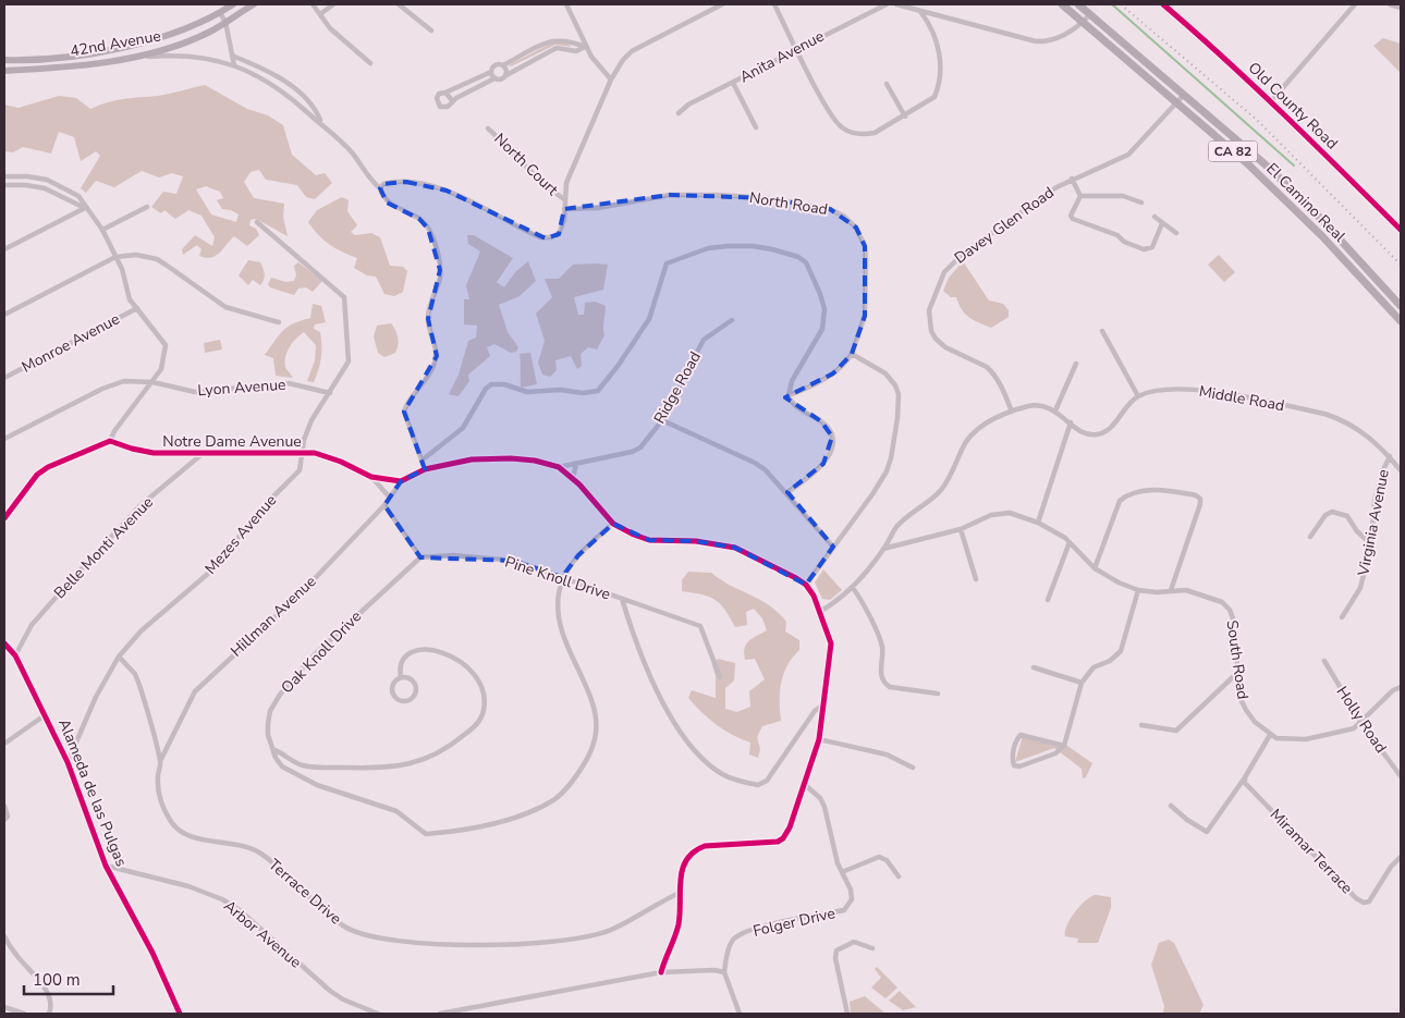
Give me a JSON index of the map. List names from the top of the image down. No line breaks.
{"streets":{"main road":["CA 82","El Camino Real"],"street":["42nd Avenue","Anita Avenue","Old County Road","North Court","North Road","Davey Glen Road","Monroe Avenue","Lyon Avenue","Ridge Road","Middle Road","Notre Dame Avenue","Virginia Avenue","Mezes Avenue","Belle Monti Avenue","Pine Knoll Drive","Hillman Avenue","Oak Knoll Drive","South Road","Holly Road","Alameda de las Pulgas","Miramar Terrace","Terrace Drive","Folger Drive","Arbor Avenue"]},"crossings":[["El Camino Real","Davey Glen Road"],["Lyon Avenue","Mezes Avenue"],["Middle Road","Virginia Avenue"],["Notre Dame Avenue","Mezes Avenue"],["Notre Dame Avenue","Belle Monti Avenue"],["Notre Dame Avenue","Hillman Avenue"],["Mezes Avenue","Alameda de las Pulgas"],["Mezes Avenue","Terrace Drive"],["Belle Monti Avenue","Alameda de las Pulgas"],["Pine Knoll Drive","Oak Knoll Drive"],["Hillman Avenue","Terrace Drive"],["Alameda de las Pulgas","Arbor Avenue"]],"scale_bar":"100 m"}
